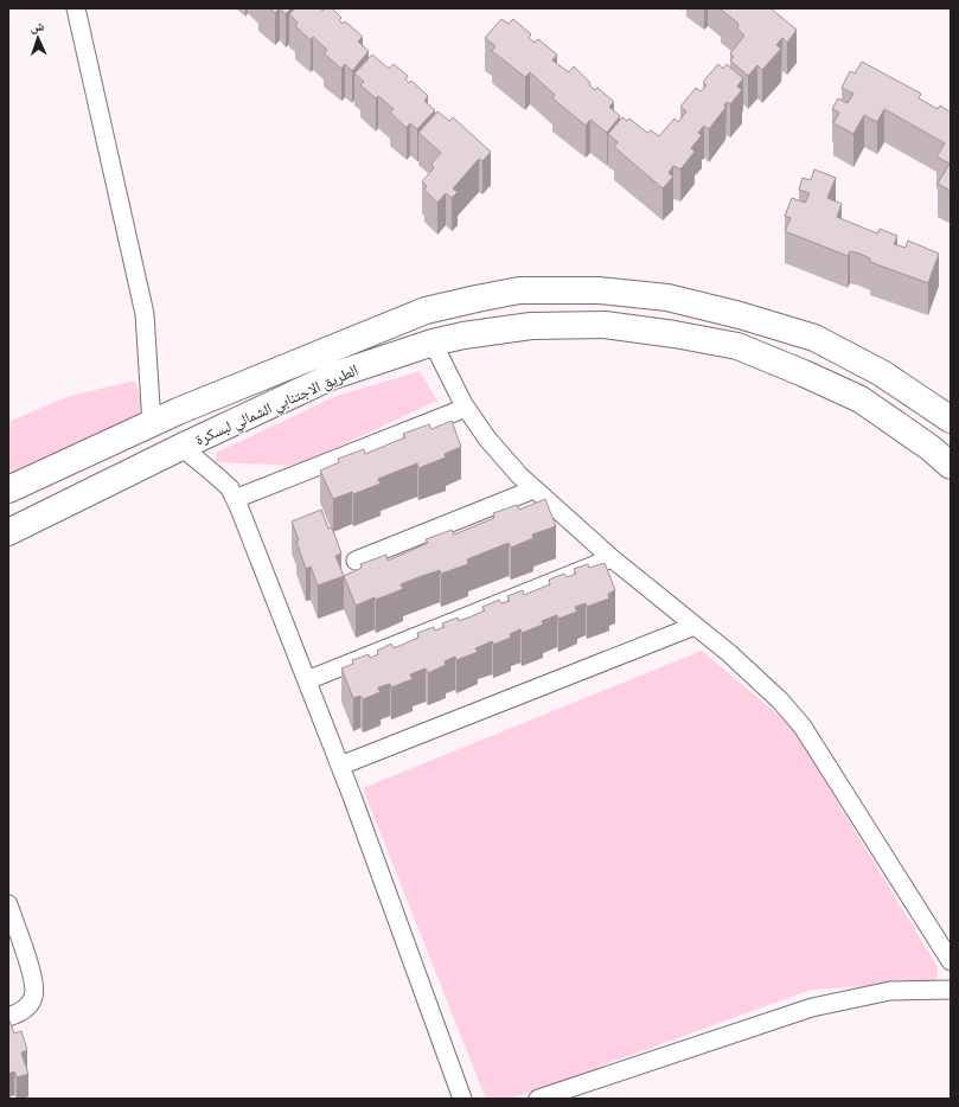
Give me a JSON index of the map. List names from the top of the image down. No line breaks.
{"streets":{"highway":["الطريق الاجتنابي الشمالي لبسكرة"]},"north":"top"}
